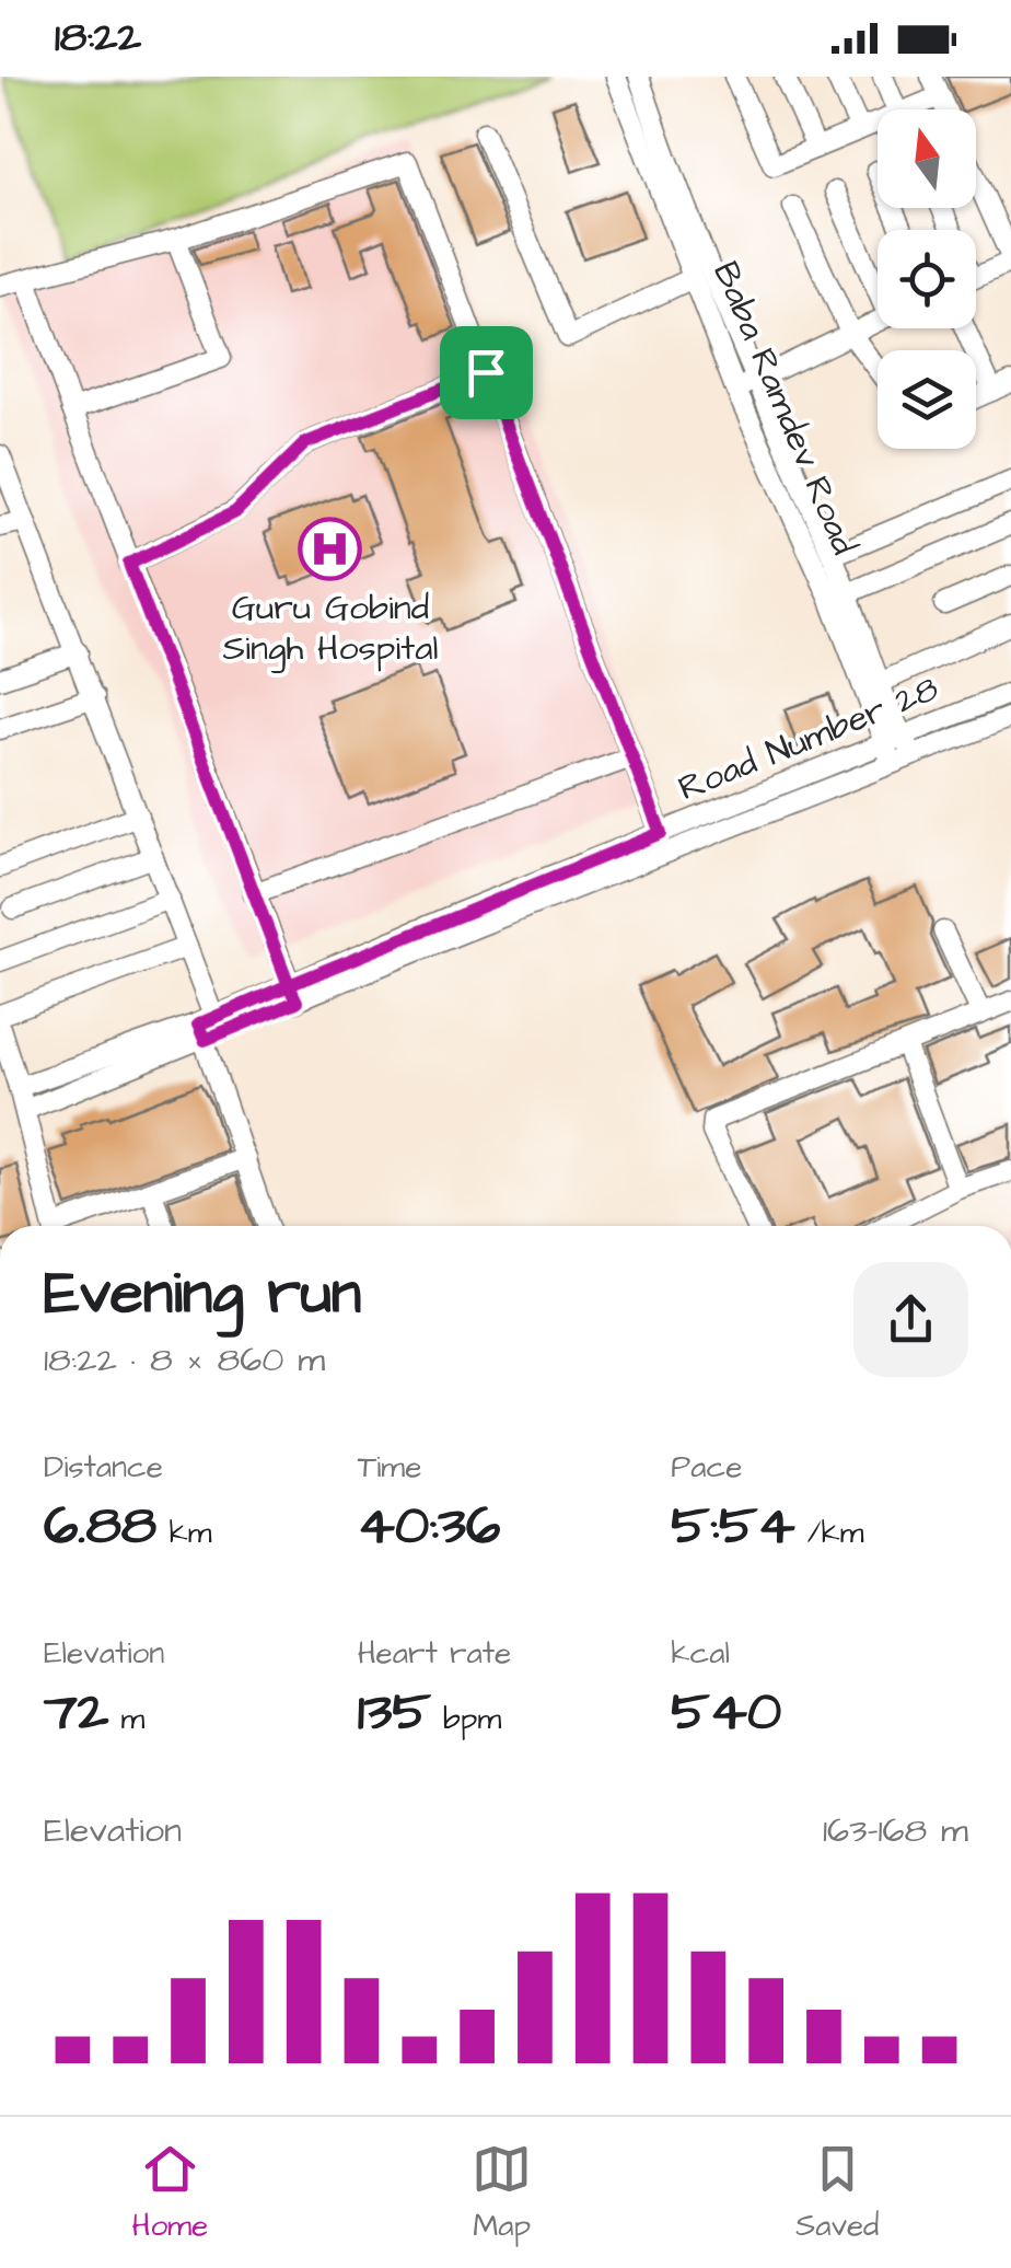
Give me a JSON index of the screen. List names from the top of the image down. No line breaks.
{"streets":{"street":["Baba Ramdev Road","Road Number 28"]},"crossings":[["Baba Ramdev Road","Road Number 28"]],"places":{"hospital":["Guru Gobind Singh Hospital"]},"north":"top","page":{"status":"18:22","heading":["Evening run","18:22 · 8 × 860 m"],"stats":[["Distance","6.88 km"],["Time","40:36"],["Pace","5:54 /km"],["Elevation","72 m"],["Heart rate","135 bpm"],["kcal","540"]],"chart":["Elevation","163–168 m"],"tabs":["Home","Map","Saved"]}}
